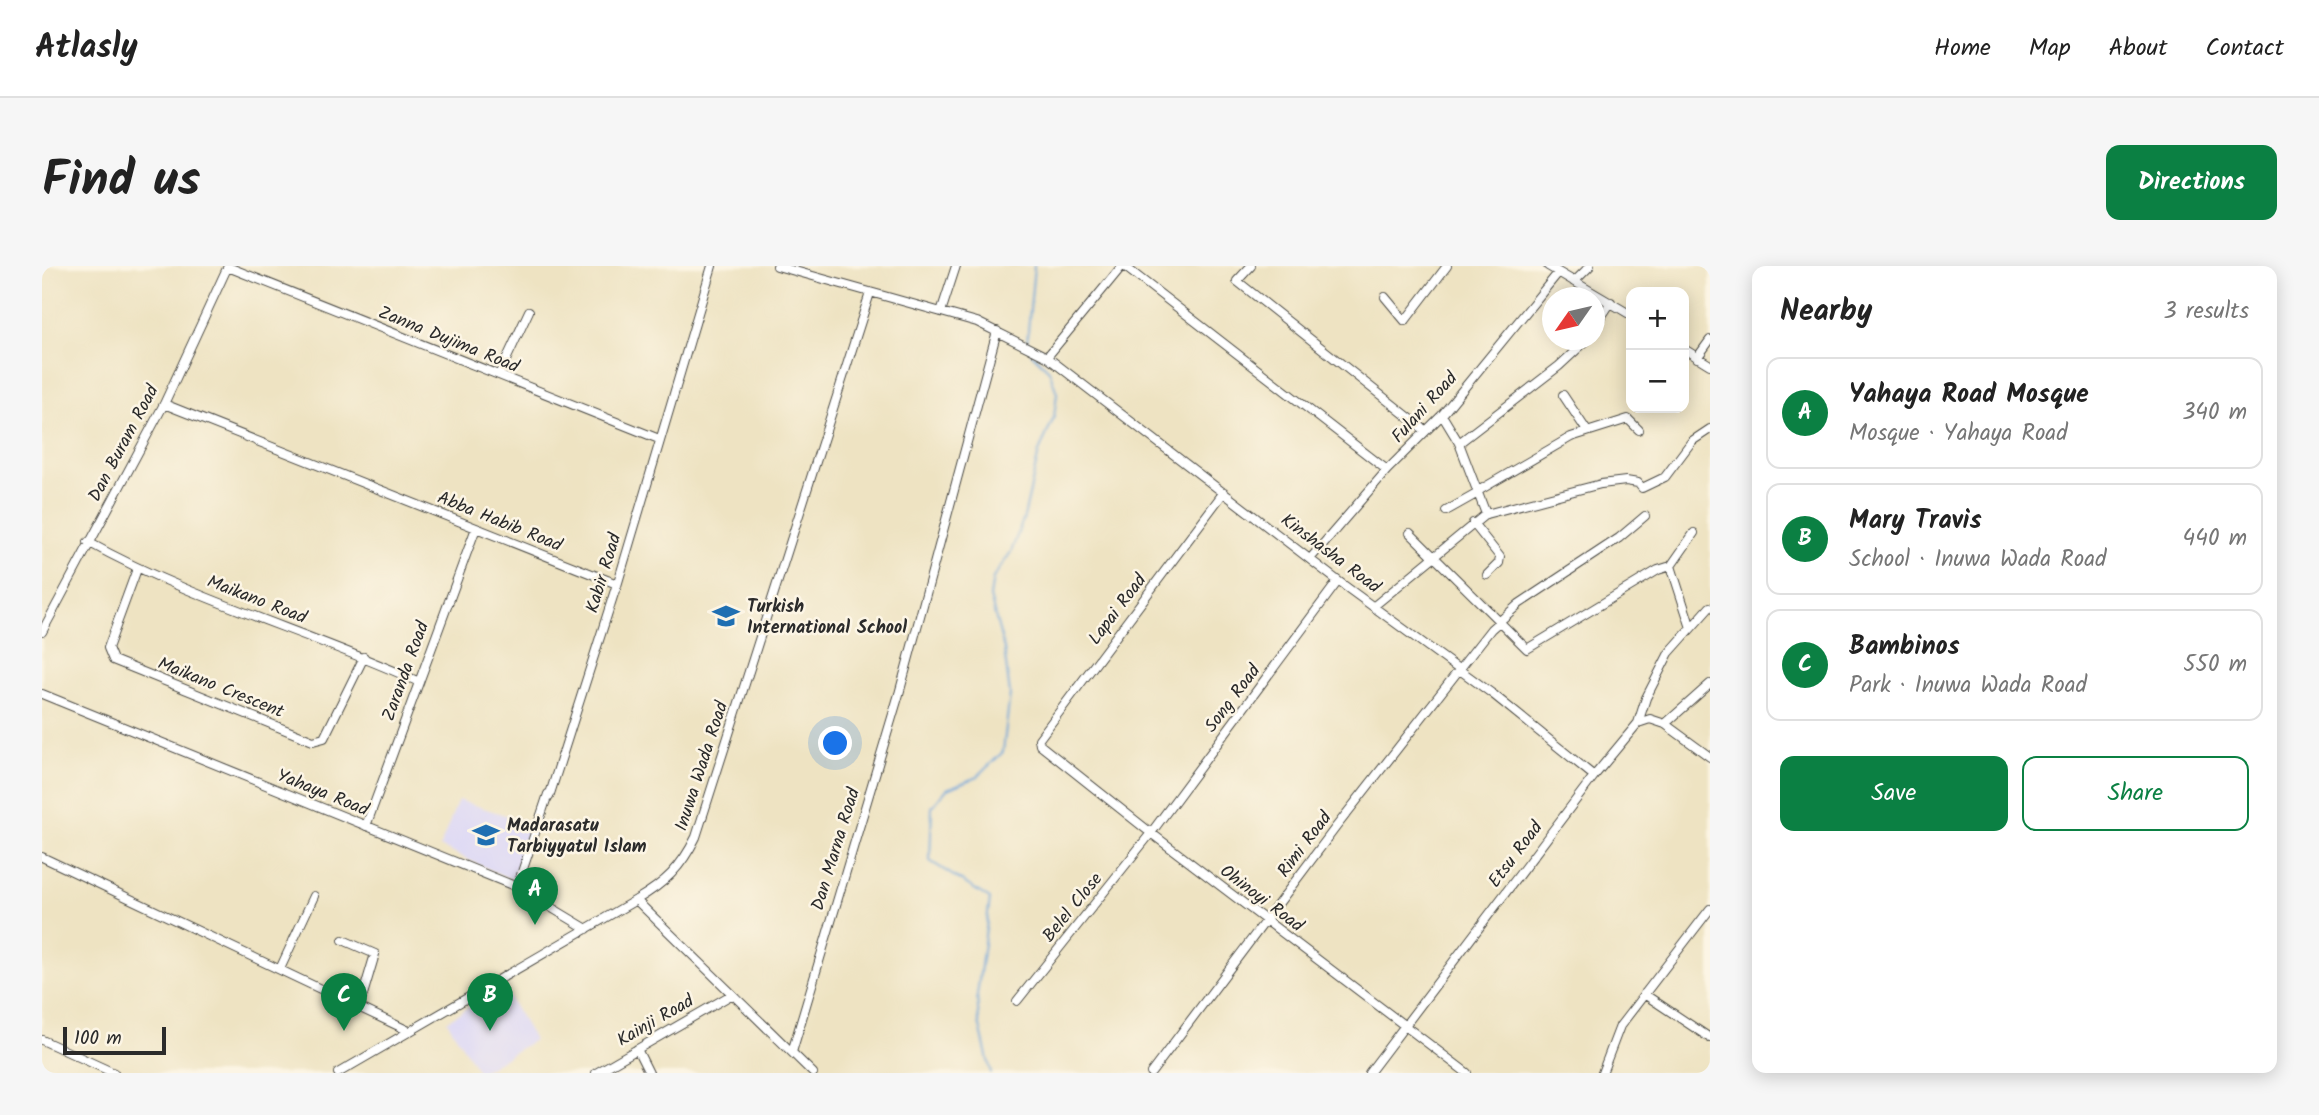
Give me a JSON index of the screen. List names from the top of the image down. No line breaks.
{"streets":{"street":["Zanna Dujima Road","Fulani Road","Dan Buram Road","Abba Habib Road","Kinshasha Road","Kabir Road","Maikano Road","Lapai Road","Zaranda Road","Maikano Crescent","Song Road","Inuwa Wada Road","Yahaya Road","Rimi Road","Dan Marna Road","Etsu Road","Ohinoyi Road","Belel Close","Kainji Road"]},"crossings":[["Zanna Dujima Road","Dan Buram Road"],["Zanna Dujima Road","Kabir Road"],["Fulani Road","Kinshasha Road"],["Dan Buram Road","Abba Habib Road"],["Dan Buram Road","Maikano Road"],["Abba Habib Road","Kabir Road"],["Abba Habib Road","Zaranda Road"],["Kinshasha Road","Lapai Road"],["Kinshasha Road","Song Road"],["Kinshasha Road","Inuwa Wada Road"],["Kinshasha Road","Rimi Road"],["Kinshasha Road","Dan Marna Road"],["Kinshasha Road","Etsu Road"],["Kabir Road","Yahaya Road"],["Maikano Road","Zaranda Road"],["Maikano Road","Maikano Crescent"],["Lapai Road","Ohinoyi Road"],["Zaranda Road","Yahaya Road"],["Song Road","Ohinoyi Road"],["Song Road","Belel Close"],["Inuwa Wada Road","Yahaya Road"],["Rimi Road","Ohinoyi Road"],["Etsu Road","Ohinoyi Road"],["Ohinoyi Road","Belel Close"]],"places":{"school or university":["Turkish International School","Madarasatu Tarbiyyatul Islam"]},"scale_bar":"100 m","north":"bottom left","page":{"header":"Atlasly","nav":["Home","Map","About","Contact"],"title":"Find us","buttons":["Directions",["Save","Share"]],"heading":["Nearby","3 results"],"map_buttons":["+","−"],"list":[{"mark":"A","name":"Yahaya Road Mosque","note":"Mosque · Yahaya Road","value":"340 m"},{"mark":"B","name":"Mary Travis","note":"School · Inuwa Wada Road","value":"440 m"},{"mark":"C","name":"Bambinos","note":"Park · Inuwa Wada Road","value":"550 m"}],"pins":["A","B","C"],"scale":"100 m"}}
